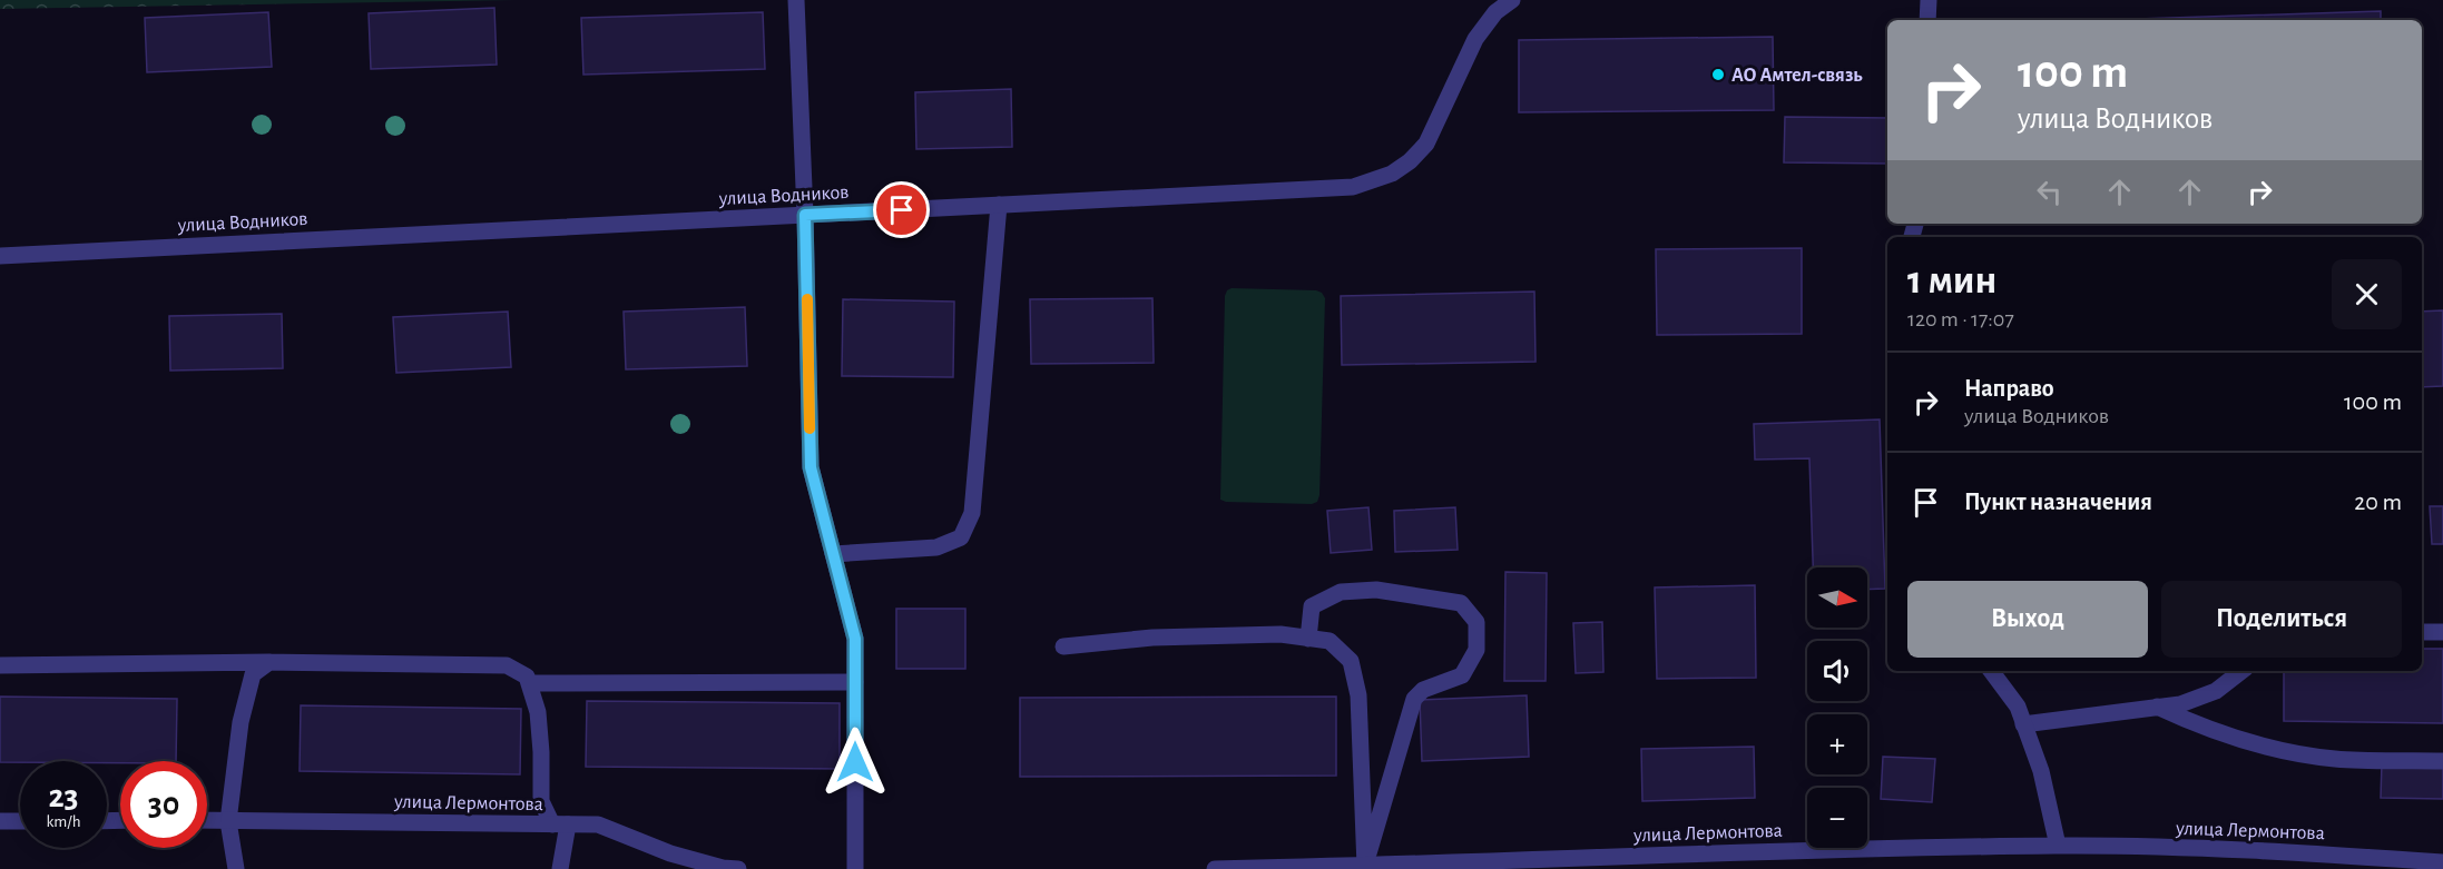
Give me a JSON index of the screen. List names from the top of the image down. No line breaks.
{"streets":{"street":["улица Водников","улица Лермонтова"]},"places":["АО Амтел-связь"],"north":"right","page":{"turn":["100 m","улица Водников"],"heading":["1 мин","120 m · 17:07"],"list":[{"name":"Направо","note":"улица Водников","value":"100 m"},{"name":"Пункт назначения","value":"20 m"}],"map_buttons":["+","−"],"buttons":["Выход","Поделиться"],"speed":"23 km/h","limit":"30"}}
